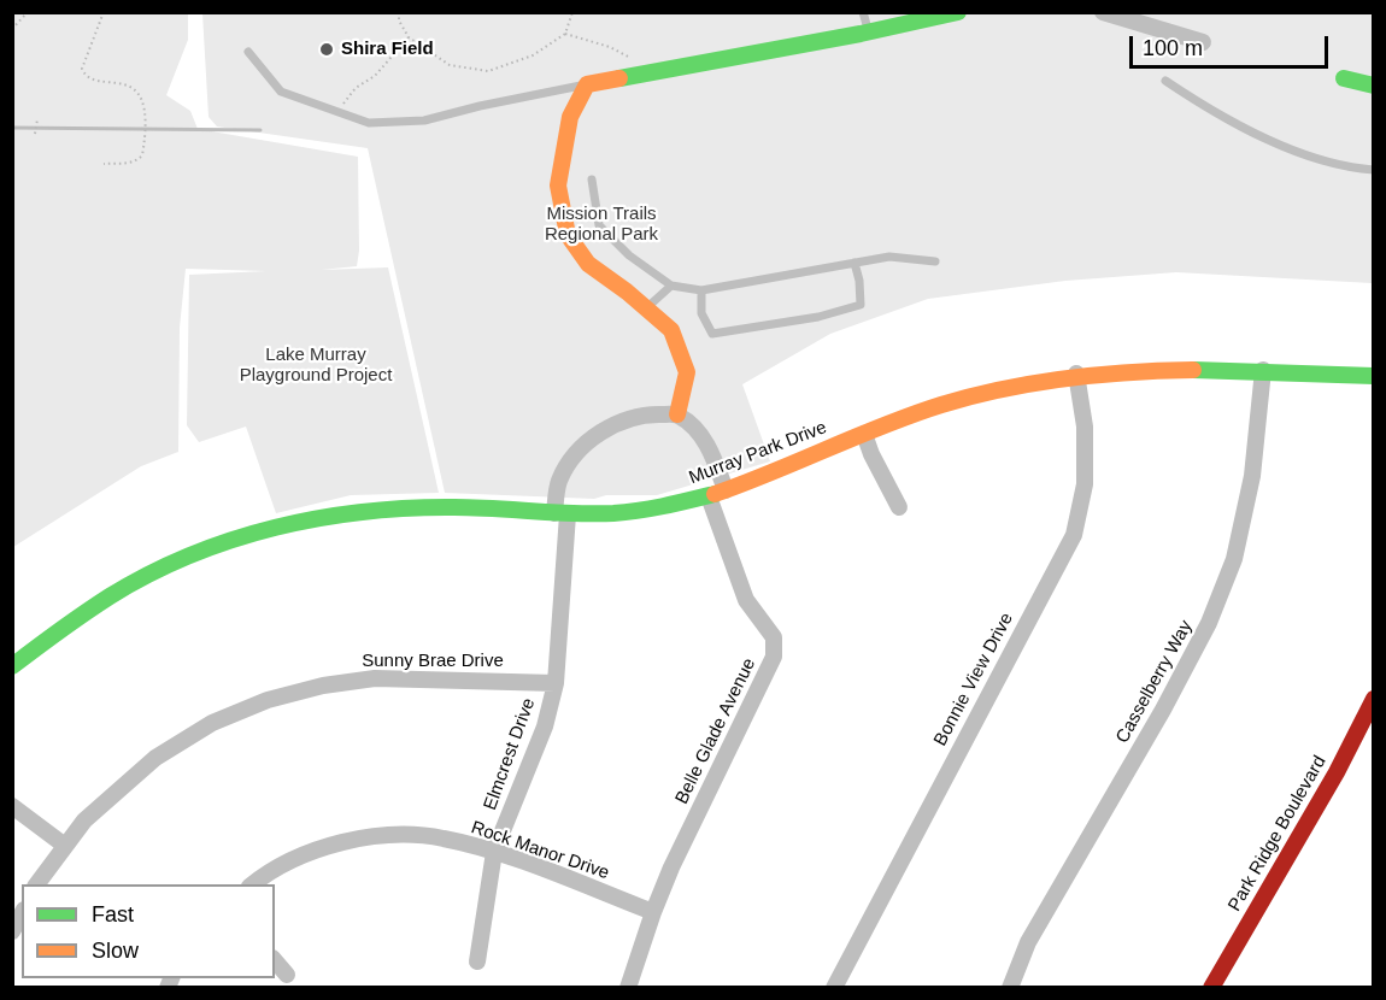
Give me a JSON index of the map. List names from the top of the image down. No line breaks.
{"streets":{"street":["Murray Park Drive","Sunny Brae Drive","Bonnie View Drive","Casselberry Way","Belle Glade Avenue","Elmcrest Drive","Park Ridge Boulevard","Rock Manor Drive"]},"crossings":[["Murray Park Drive","Bonnie View Drive"],["Murray Park Drive","Casselberry Way"],["Murray Park Drive","Belle Glade Avenue"],["Murray Park Drive","Elmcrest Drive"],["Sunny Brae Drive","Elmcrest Drive"],["Belle Glade Avenue","Rock Manor Drive"],["Elmcrest Drive","Rock Manor Drive"]],"parks":["Mission Trails Regional Park","Lake Murray Playground Project"],"places":["Shira Field"],"legend":["Fast","Slow"],"scale_bar":"100 m"}
